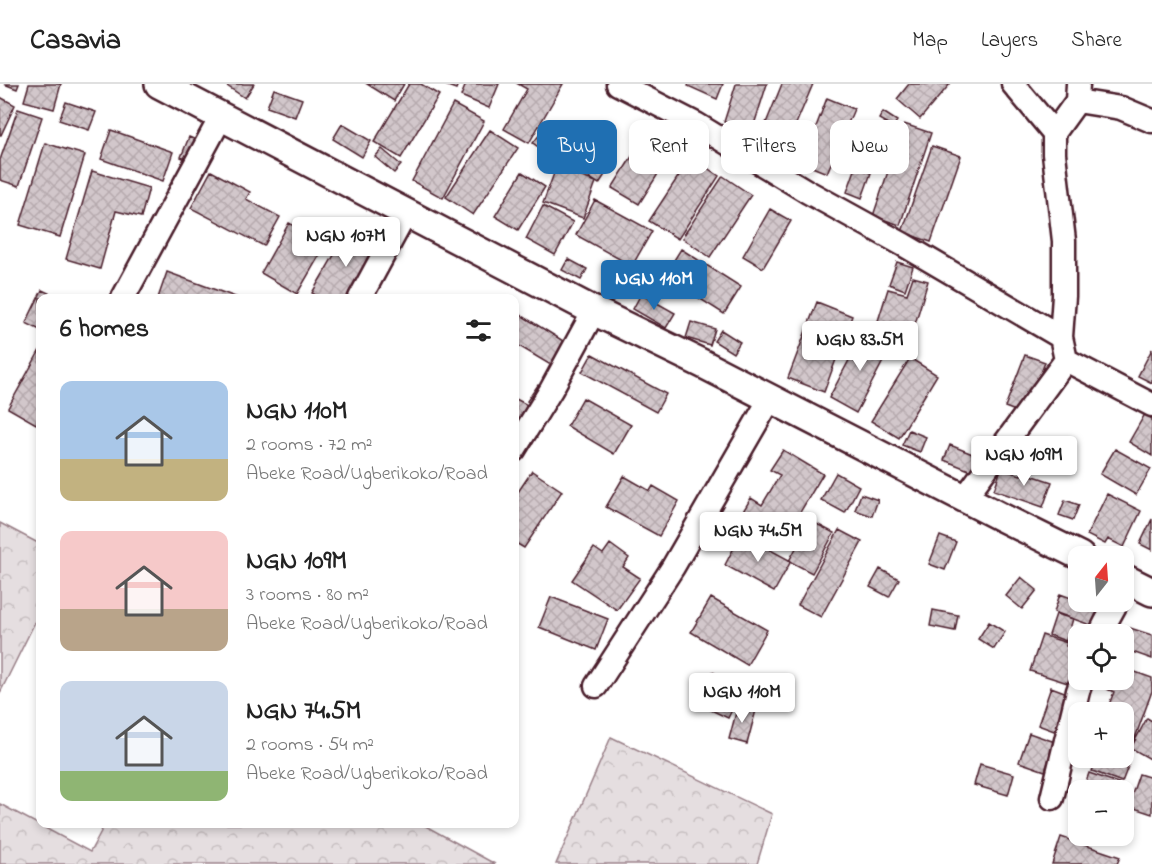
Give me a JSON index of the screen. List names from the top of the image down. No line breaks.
{"north":"top","page":{"header":"Casavia","nav":["Map","Layers","Share"],"chip":["Buy","Rent","Filters","New"],"price":["NGN 107M","NGN 110M","NGN 83.5M","NGN 109M","NGN 74.5M","NGN 110M"],"heading":"6 homes","list":[{"name":"NGN 110M","note":"2 rooms · 72 m² · Abeke Road/Ugberikoko/Road"},{"name":"NGN 109M","note":"3 rooms · 80 m² · Abeke Road/Ugberikoko/Road"},{"name":"NGN 74.5M","note":"2 rooms · 54 m² · Abeke Road/Ugberikoko/Road"}],"map_buttons":["+","−"]}}
